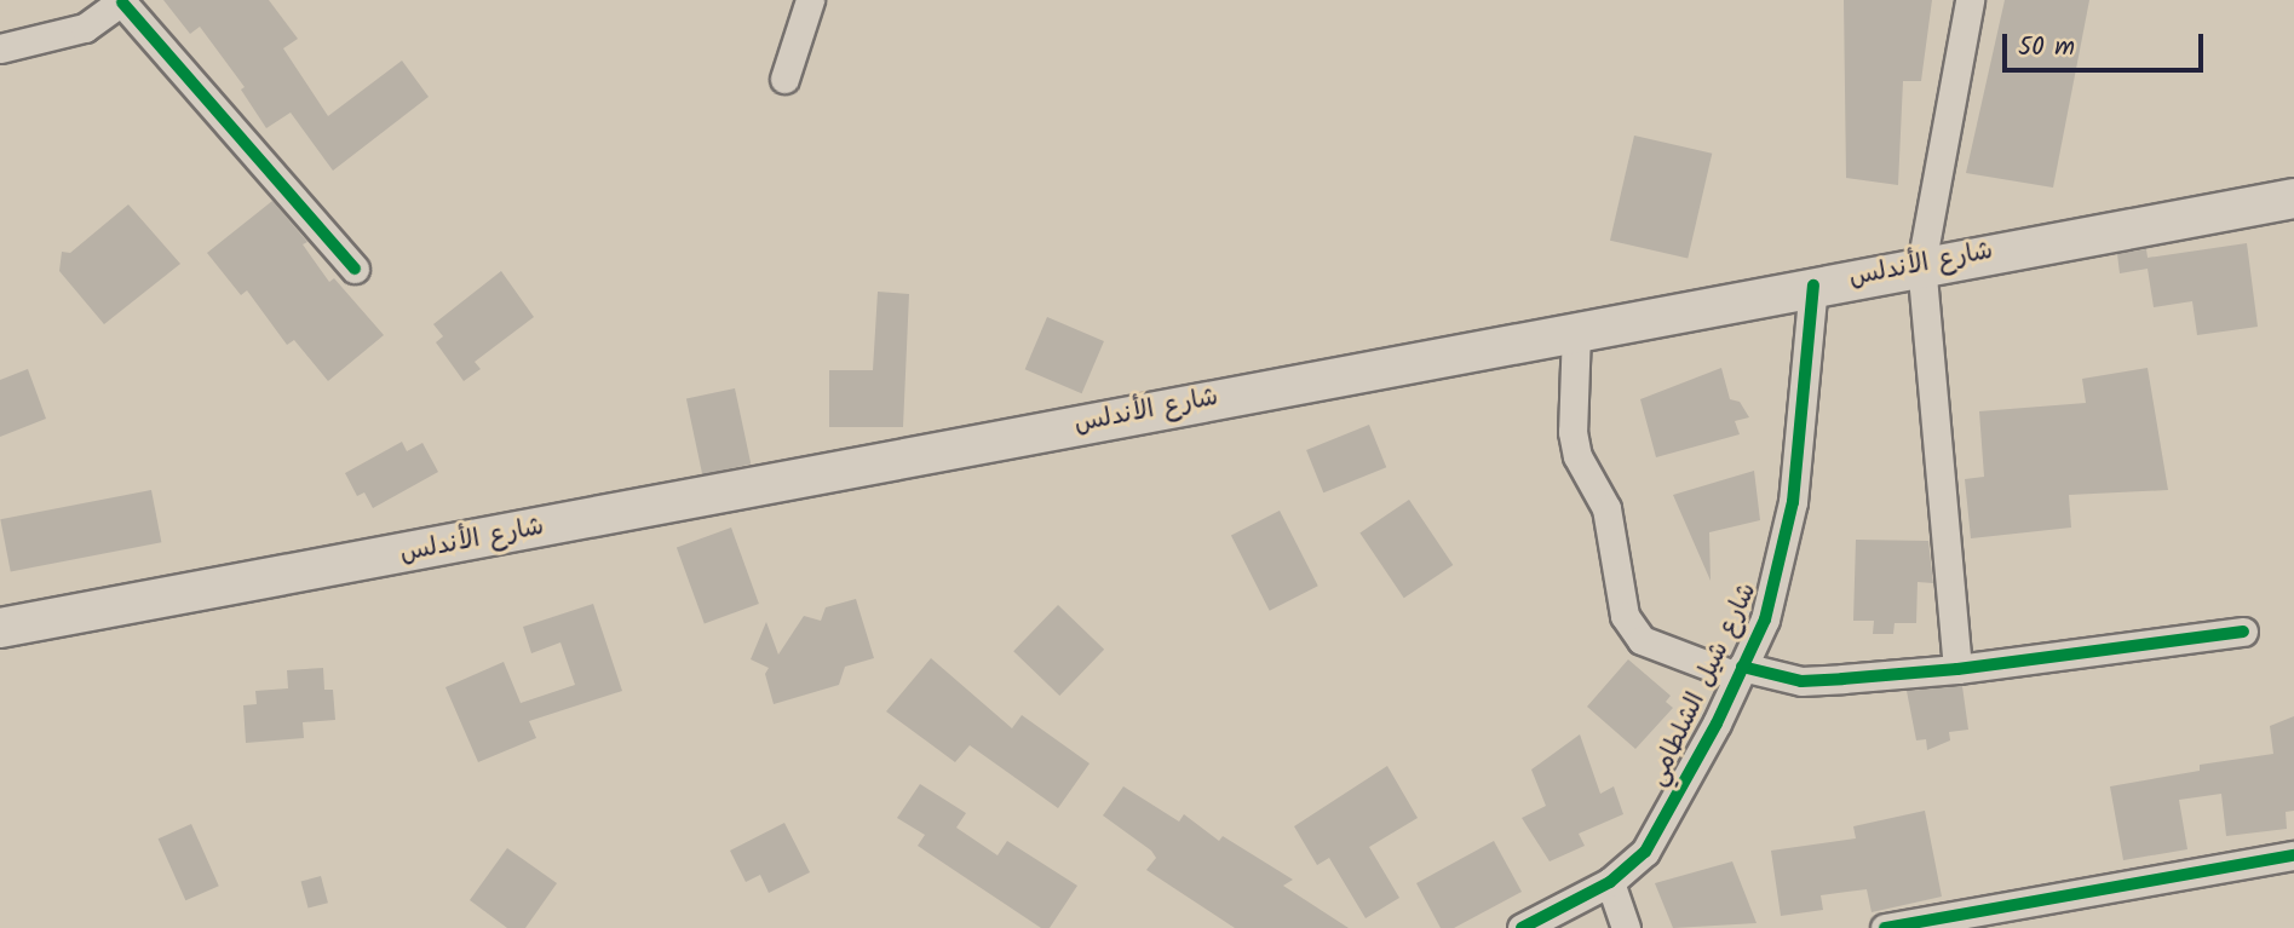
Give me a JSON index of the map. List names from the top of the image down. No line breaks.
{"streets":{"main road":["شارع الأندلس"],"street":["شارع شيل الشلطامي"]},"crossings":[["شارع الأندلس","شارع شيل الشلطامي"]],"scale_bar":"50 m"}
